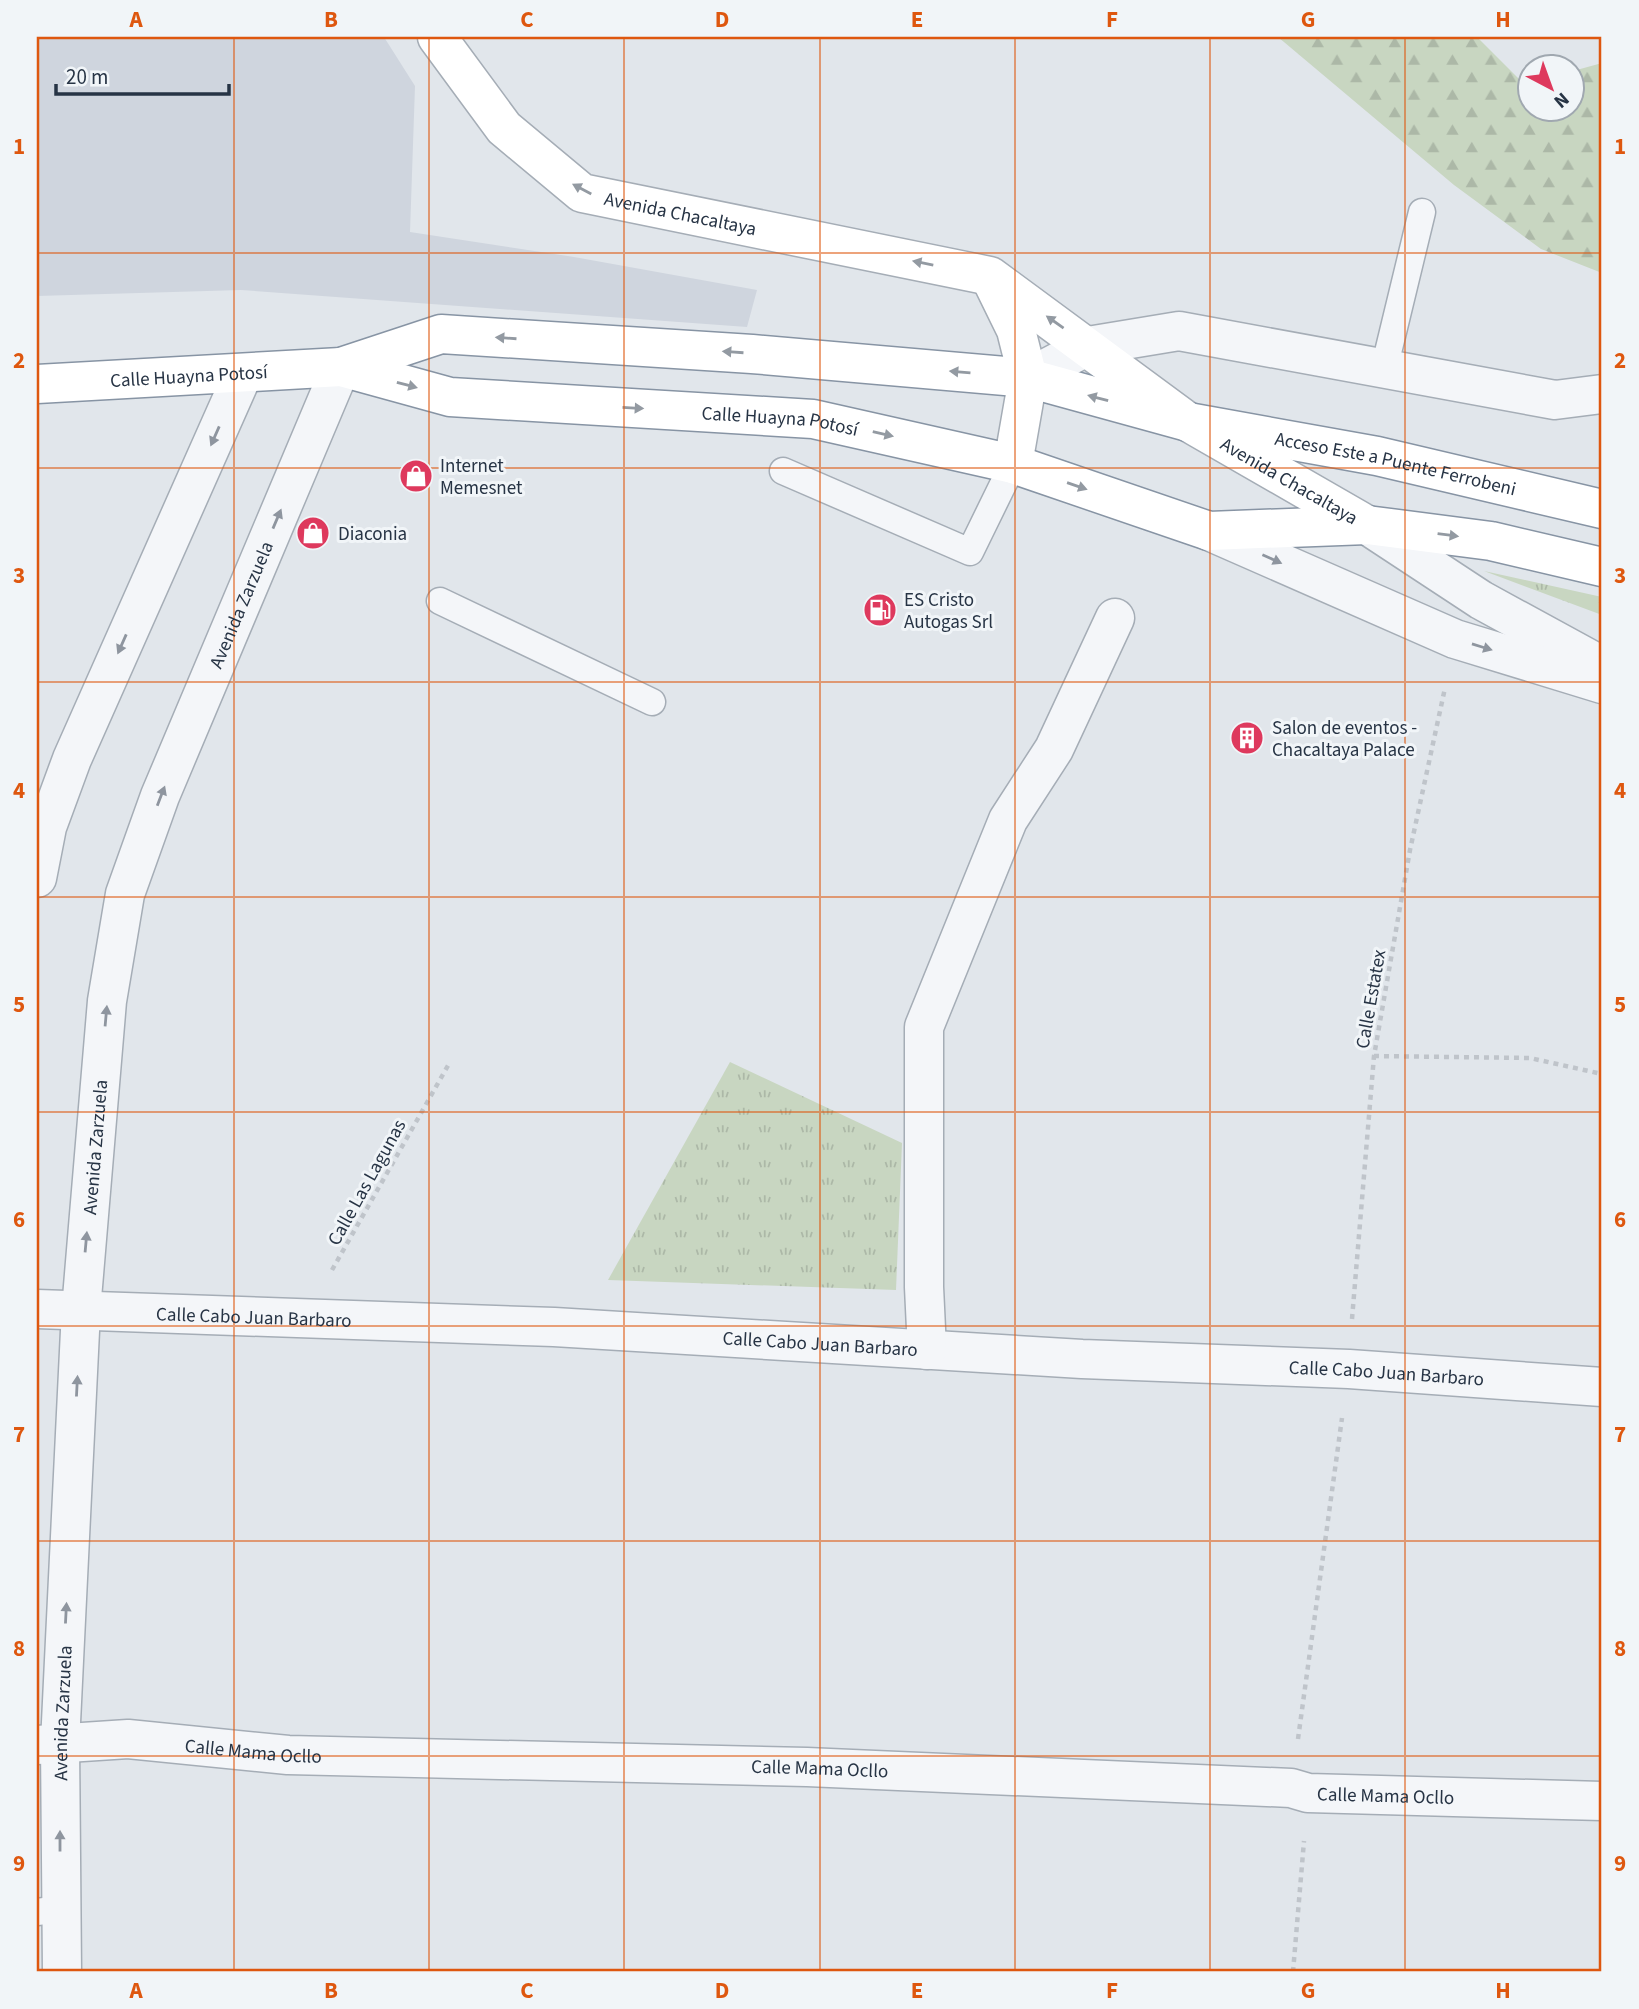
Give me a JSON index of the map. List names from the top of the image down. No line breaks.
{"streets":{"main road":["Avenida Chacaltaya","Calle Huayna Potosí","Acceso Este a Puente Ferrobeni"],"street":["Avenida Zarzuela","Calle Cabo Juan Barbaro","Calle Mama Ocllo"],"path":["Calle Estatex","Calle Las Lagunas"]},"crossings":[["Avenida Chacaltaya","Calle Huayna Potosí"],["Avenida Chacaltaya","Acceso Este a Puente Ferrobeni"],["Calle Huayna Potosí","Acceso Este a Puente Ferrobeni"],["Calle Huayna Potosí","Avenida Zarzuela"],["Avenida Zarzuela","Calle Cabo Juan Barbaro"],["Avenida Zarzuela","Calle Mama Ocllo"],["Calle Estatex","Calle Cabo Juan Barbaro"],["Calle Estatex","Calle Mama Ocllo"],["Calle Las Lagunas","Calle Cabo Juan Barbaro"]],"one_way":["Avenida Chacaltaya"],"places":{"shop":["Internet Memesnet","Diaconia"],"fuel station":["ES Cristo Autogas Srl"],"building":["Salon de eventos - Chacaltaya Palace"]},"scale_bar":"20 m","north":"bottom right","grid":{"columns":["A","B","C","D","E","F","G","H"],"rows":["1","2","3","4","5","6","7","8","9"]}}
